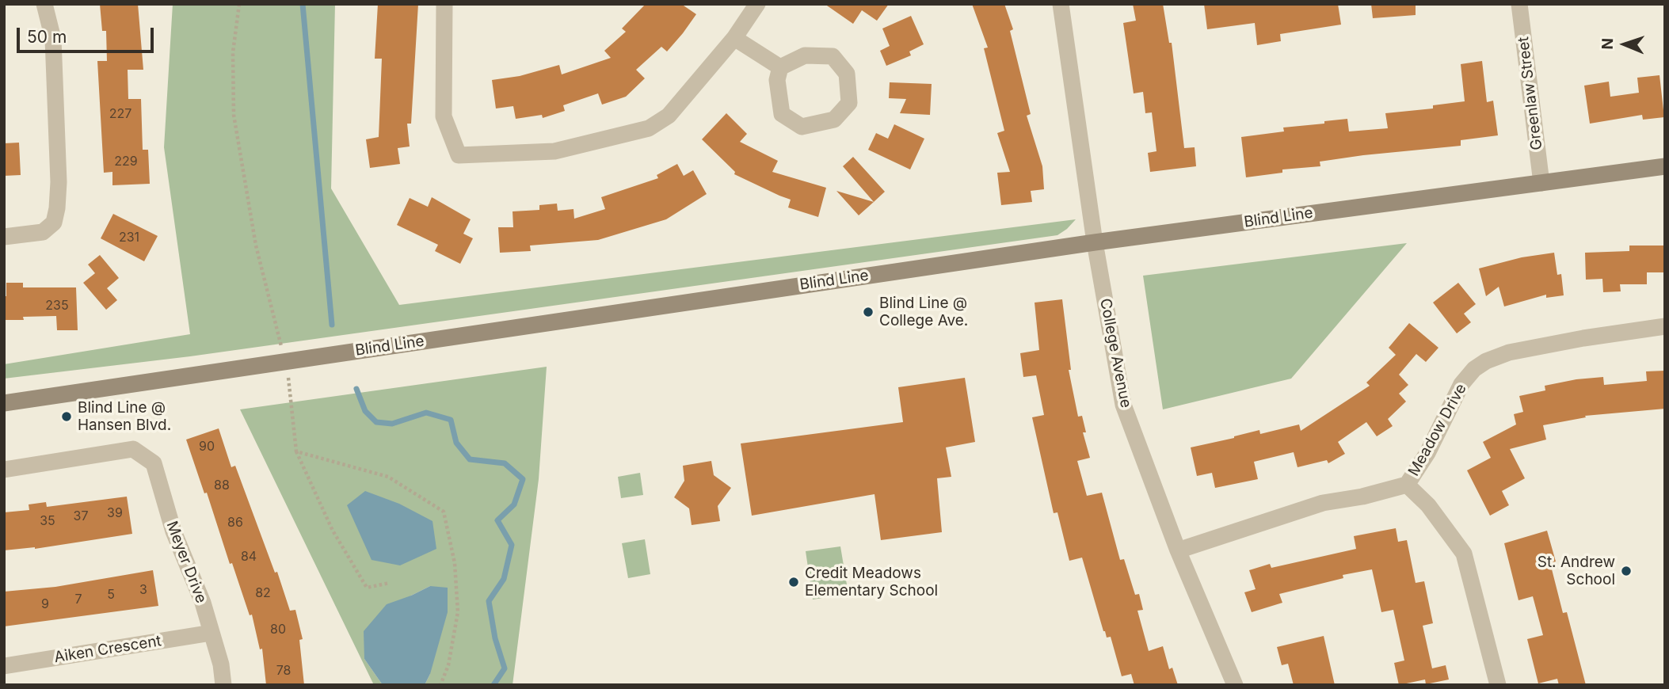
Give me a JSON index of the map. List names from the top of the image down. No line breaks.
{"streets":{"street":["Greenlaw Street","Blind Line","College Avenue","Meadow Drive","Meyer Drive","Aiken Crescent"]},"crossings":[["Greenlaw Street","Blind Line"],["Blind Line","College Avenue"],["College Avenue","Meadow Drive"],["Meyer Drive","Aiken Crescent"]],"places":["Blind Line @ College Ave.","Blind Line @ Hansen Blvd.","St. Andrew School","Credit Meadows Elementary School"],"house_numbers":["227","229","231","235","90","88","39","37","35","86","84","3","82","5","7","9","80","78"],"scale_bar":"50 m","north":"left"}
